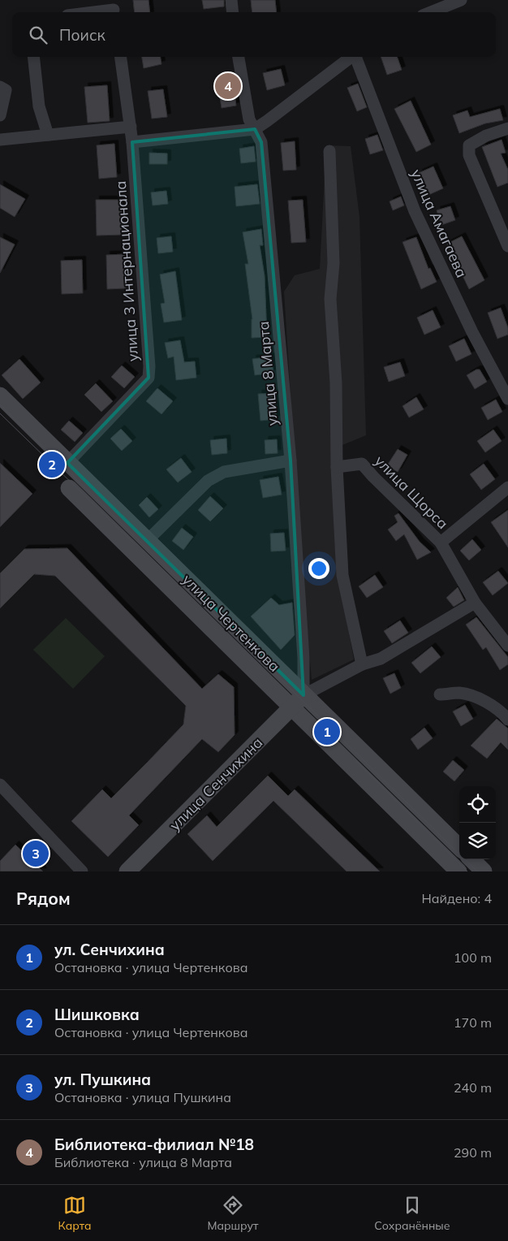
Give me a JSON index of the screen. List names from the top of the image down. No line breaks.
{"streets":{"street":["улица Амагаева","улица 3 Интернационала","улица 8 Марта","улица Щорса","улица Чертенкова","улица Сенчихина"]},"crossings":[["улица 3 Интернационала","улица Чертенкова"],["улица 8 Марта","улица Чертенкова"],["улица 8 Марта","улица Сенчихина"],["улица Чертенкова","улица Сенчихина"]],"page":{"search":"Поиск","pins":["4","2","1","3"],"heading":["Рядом","Найдено: 4"],"list":[{"mark":"1","name":"ул. Сенчихина","note":"Остановка · улица Чертенкова","value":"100 m"},{"mark":"2","name":"Шишковка","note":"Остановка · улица Чертенкова","value":"170 m"},{"mark":"3","name":"ул. Пушкина","note":"Остановка · улица Пушкина","value":"240 m"},{"mark":"4","name":"Библиотека-филиал №18","note":"Библиотека · улица 8 Марта","value":"290 m"}],"nav":["Карта","Маршрут","Сохранённые"]}}
